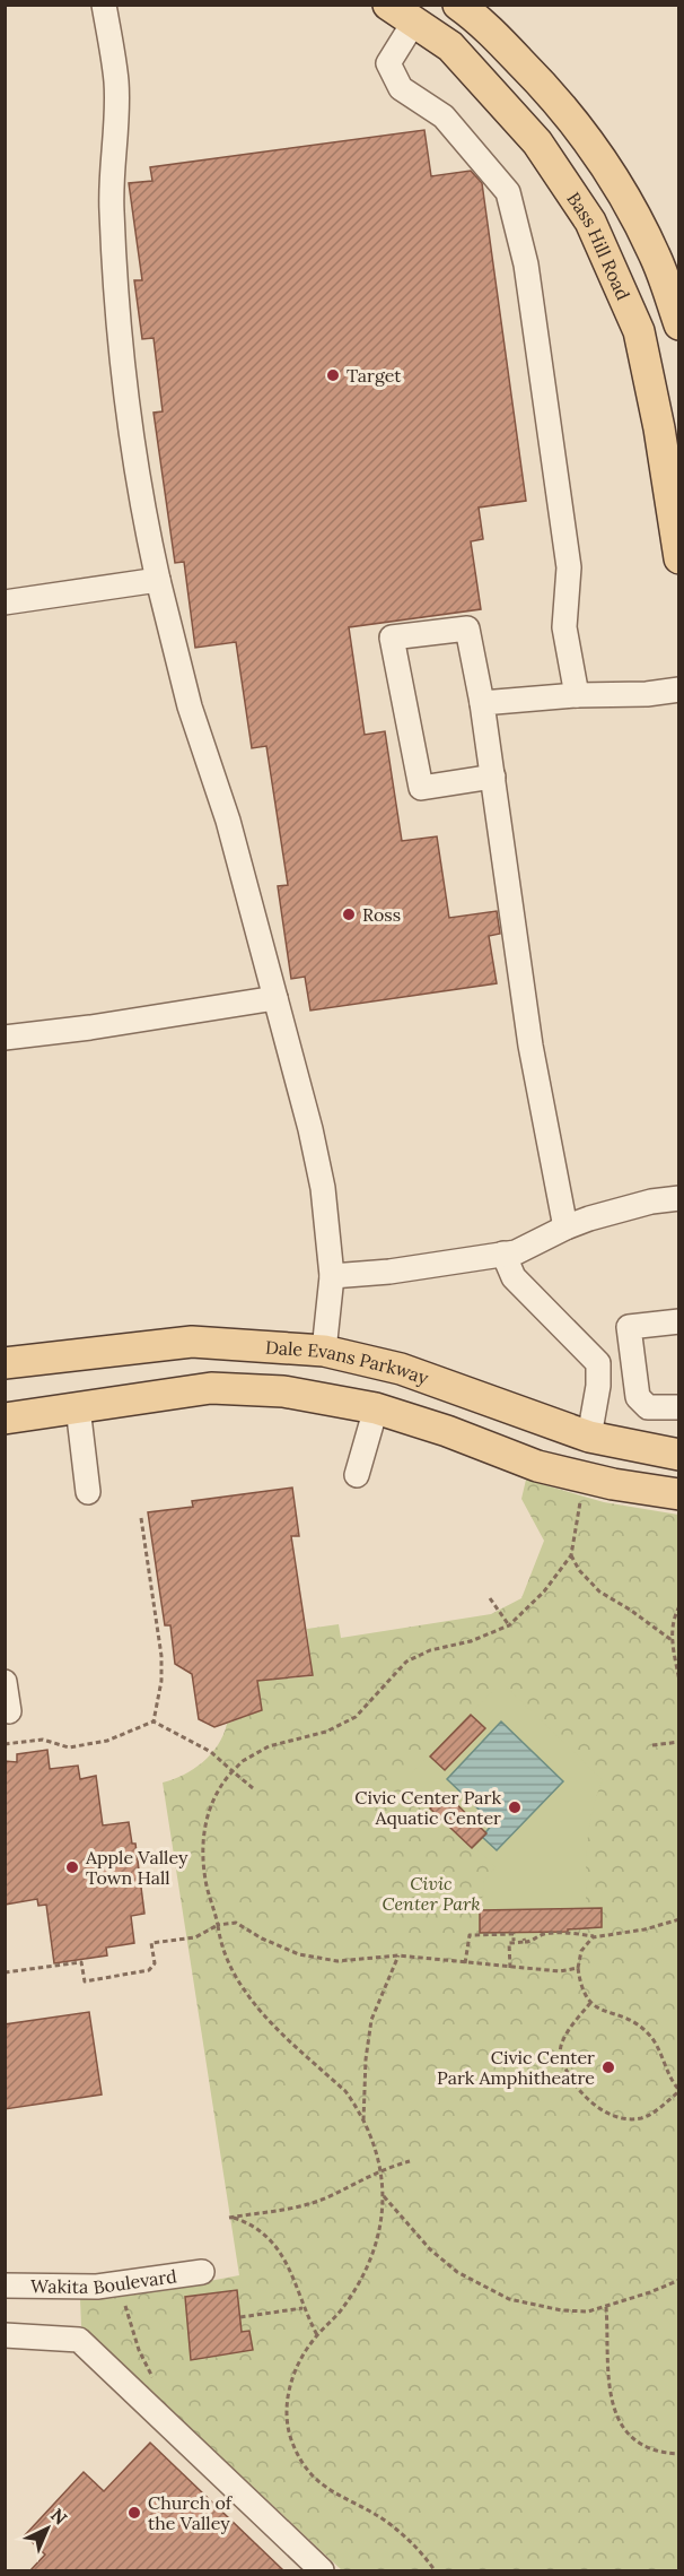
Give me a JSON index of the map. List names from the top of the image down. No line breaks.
{"streets":{"main road":["Bass Hill Road","Dale Evans Parkway"],"street":["Wakita Boulevard"]},"parks":["Civic Center Park"],"places":["Target","Ross","Civic Center Park Aquatic Center","Apple Valley Town Hall","Civic Center Park Amphitheatre","Church of the Valley"],"north":"top right"}
